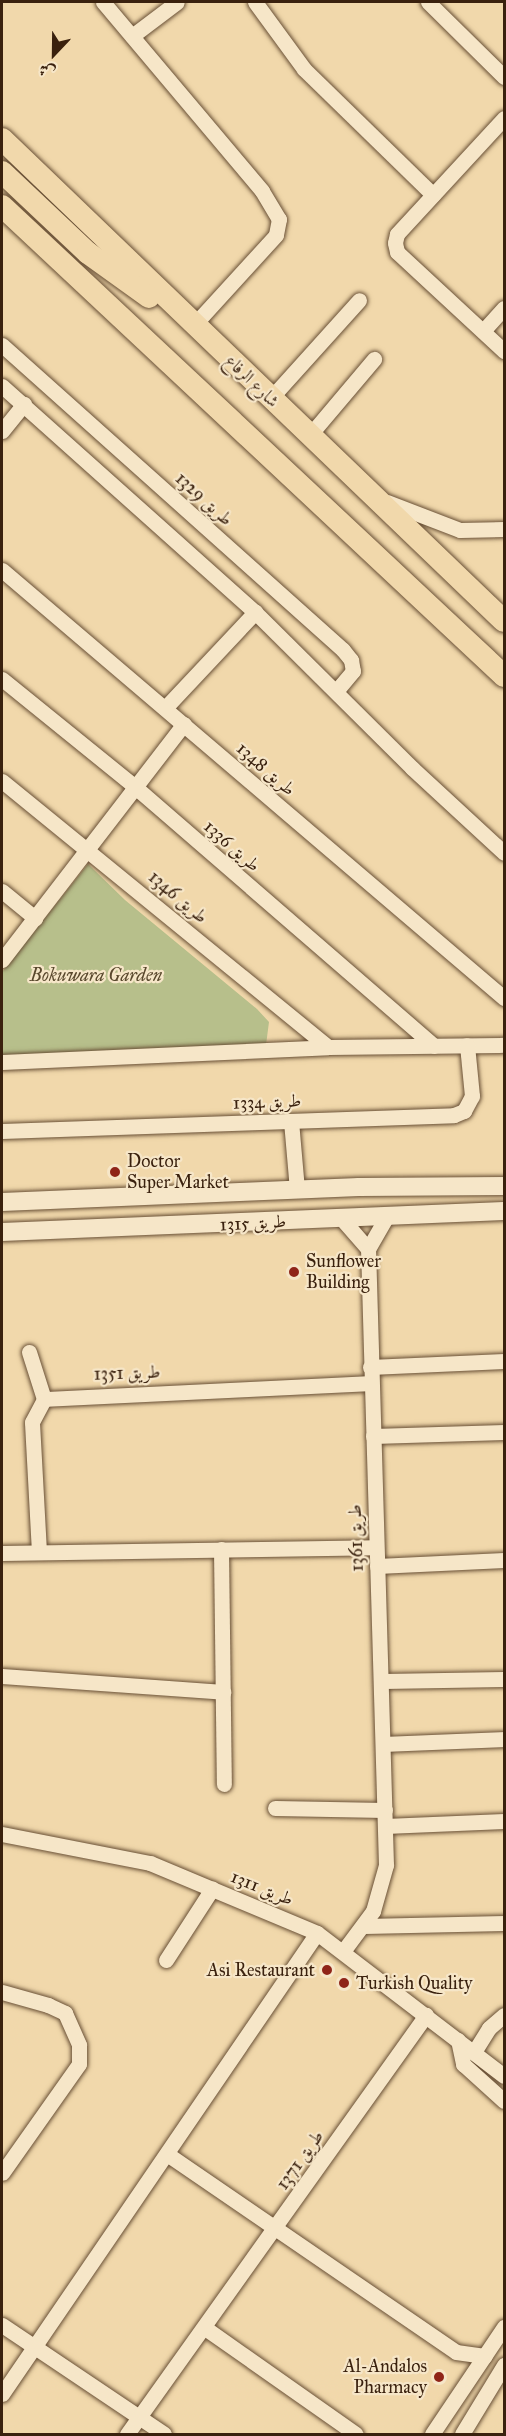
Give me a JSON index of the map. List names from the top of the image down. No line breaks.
{"streets":{"main road":["شارع الرفاع"],"street":["طريق 1329","طريق 1348","طريق 1336","طريق 1346","طريق 1334","طريق 1315","طريق 1351","طريق 1361","طريق 1311","طريق 1371"]},"crossings":[["طريق 1315","طريق 1361"],["طريق 1351","طريق 1361"],["طريق 1361","طريق 1311"],["طريق 1311","طريق 1371"]],"parks":["Bokuwara Garden"],"places":["Doctor Super Market","Sunflower Building","Asi Restaurant","Turkish Quality","Al-Andalos Pharmacy"],"north":"bottom"}
